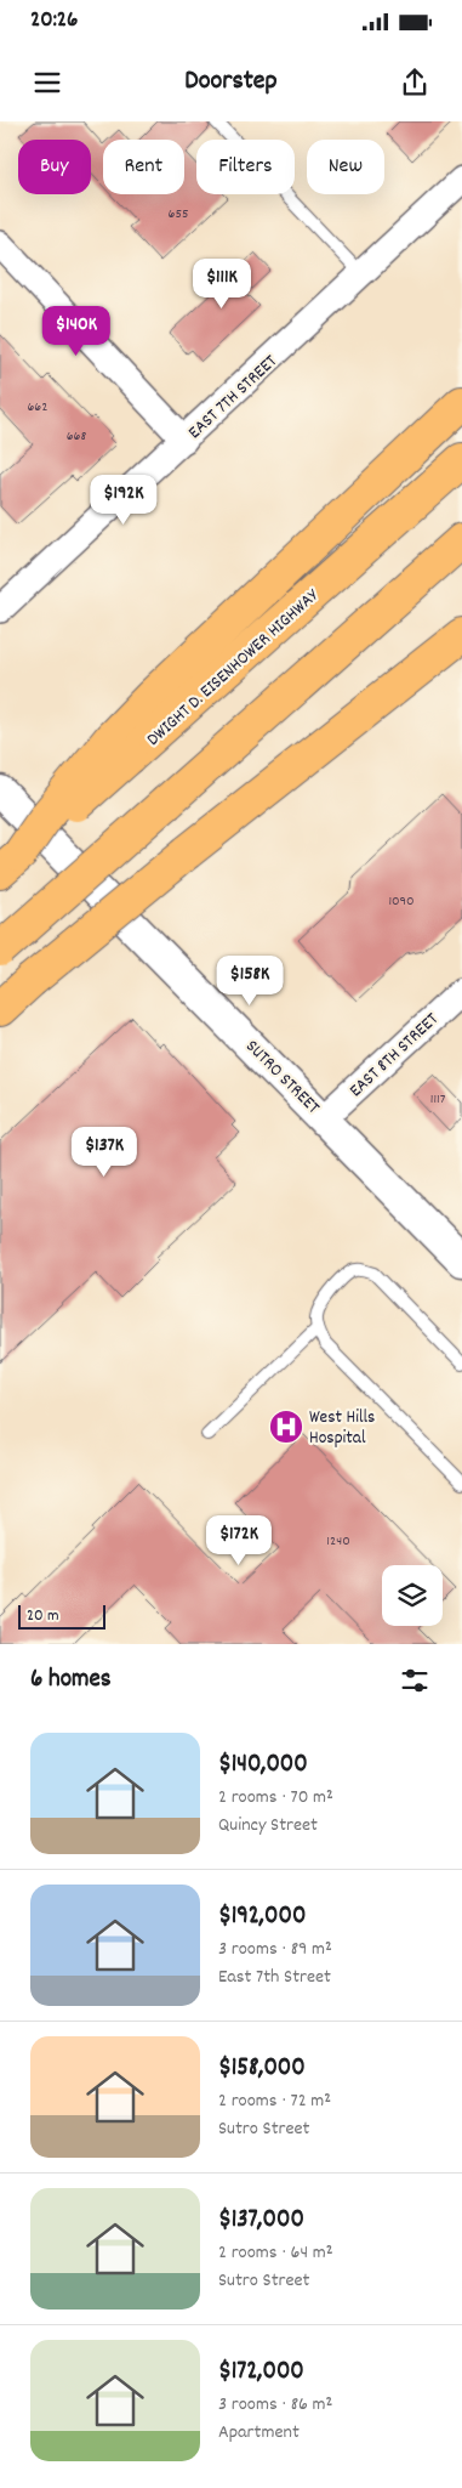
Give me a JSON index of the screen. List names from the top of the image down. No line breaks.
{"streets":{"highway":["DWIGHT D. EISENHOWER HIGHWAY"],"street":["EAST 7TH STREET","EAST 8TH STREET","SUTRO STREET"]},"crossings":[["EAST 8TH STREET","SUTRO STREET"]],"places":{"hospital":["West Hills Hospital"]},"house_numbers":["655","662","668","1090","1117","1240"],"scale_bar":"20 m","page":{"status":"20:26","header":"Doorstep","chip":["Buy","Rent","Filters","New"],"price":["$111K","$140K","$192K","$158K","$137K","$172K"],"scale":"20 m","heading":"6 homes","list":[{"name":"$140,000","note":"2 rooms · 70 m² · Quincy Street"},{"name":"$192,000","note":"3 rooms · 89 m² · East 7th Street"},{"name":"$158,000","note":"2 rooms · 72 m² · Sutro Street"},{"name":"$137,000","note":"2 rooms · 64 m² · Sutro Street"},{"name":"$172,000","note":"3 rooms · 86 m² · Apartment"}]}}
